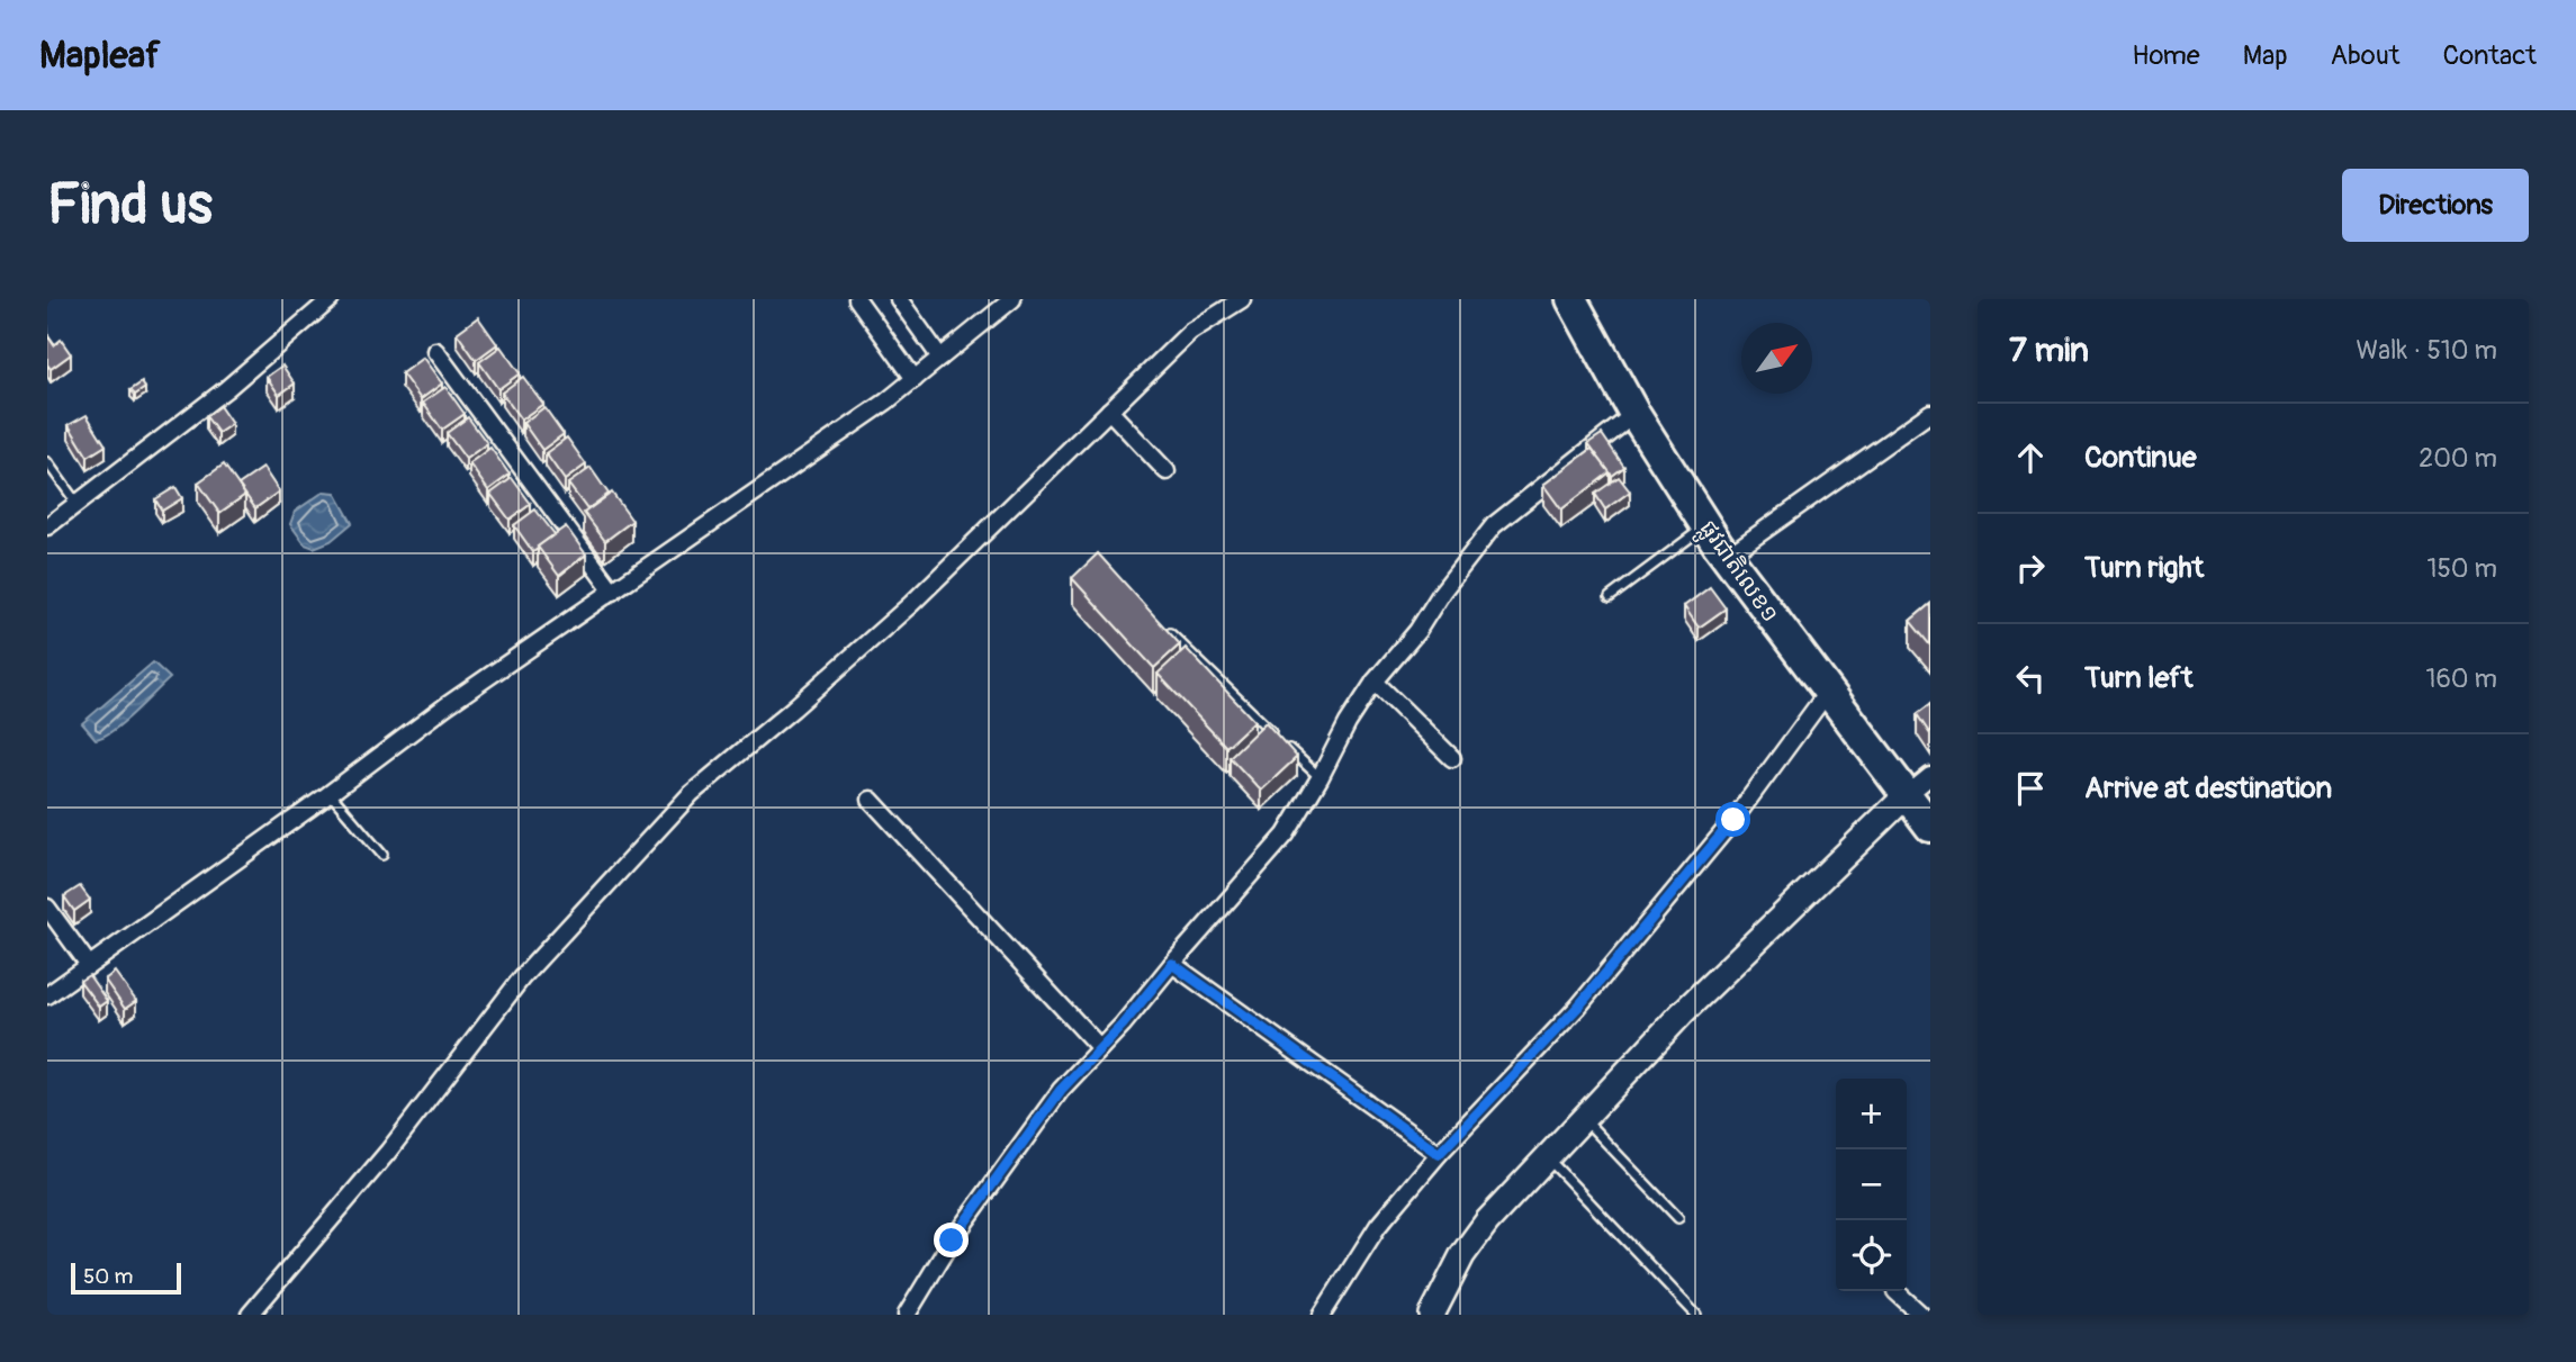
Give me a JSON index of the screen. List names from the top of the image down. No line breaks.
{"streets":{"highway":["ផ្លូវជាតិលេខ១"]},"scale_bar":"50 m","north":"top right","page":{"header":"Mapleaf","nav":["Home","Map","About","Contact"],"buttons":"Directions","title":"Find us","heading":["7 min","Walk · 510 m"],"list":[["Continue","200 m"],["Turn right","150 m"],["Turn left","160 m"],"Arrive at destination"],"map_buttons":["+","−"],"scale":"50 m"}}
